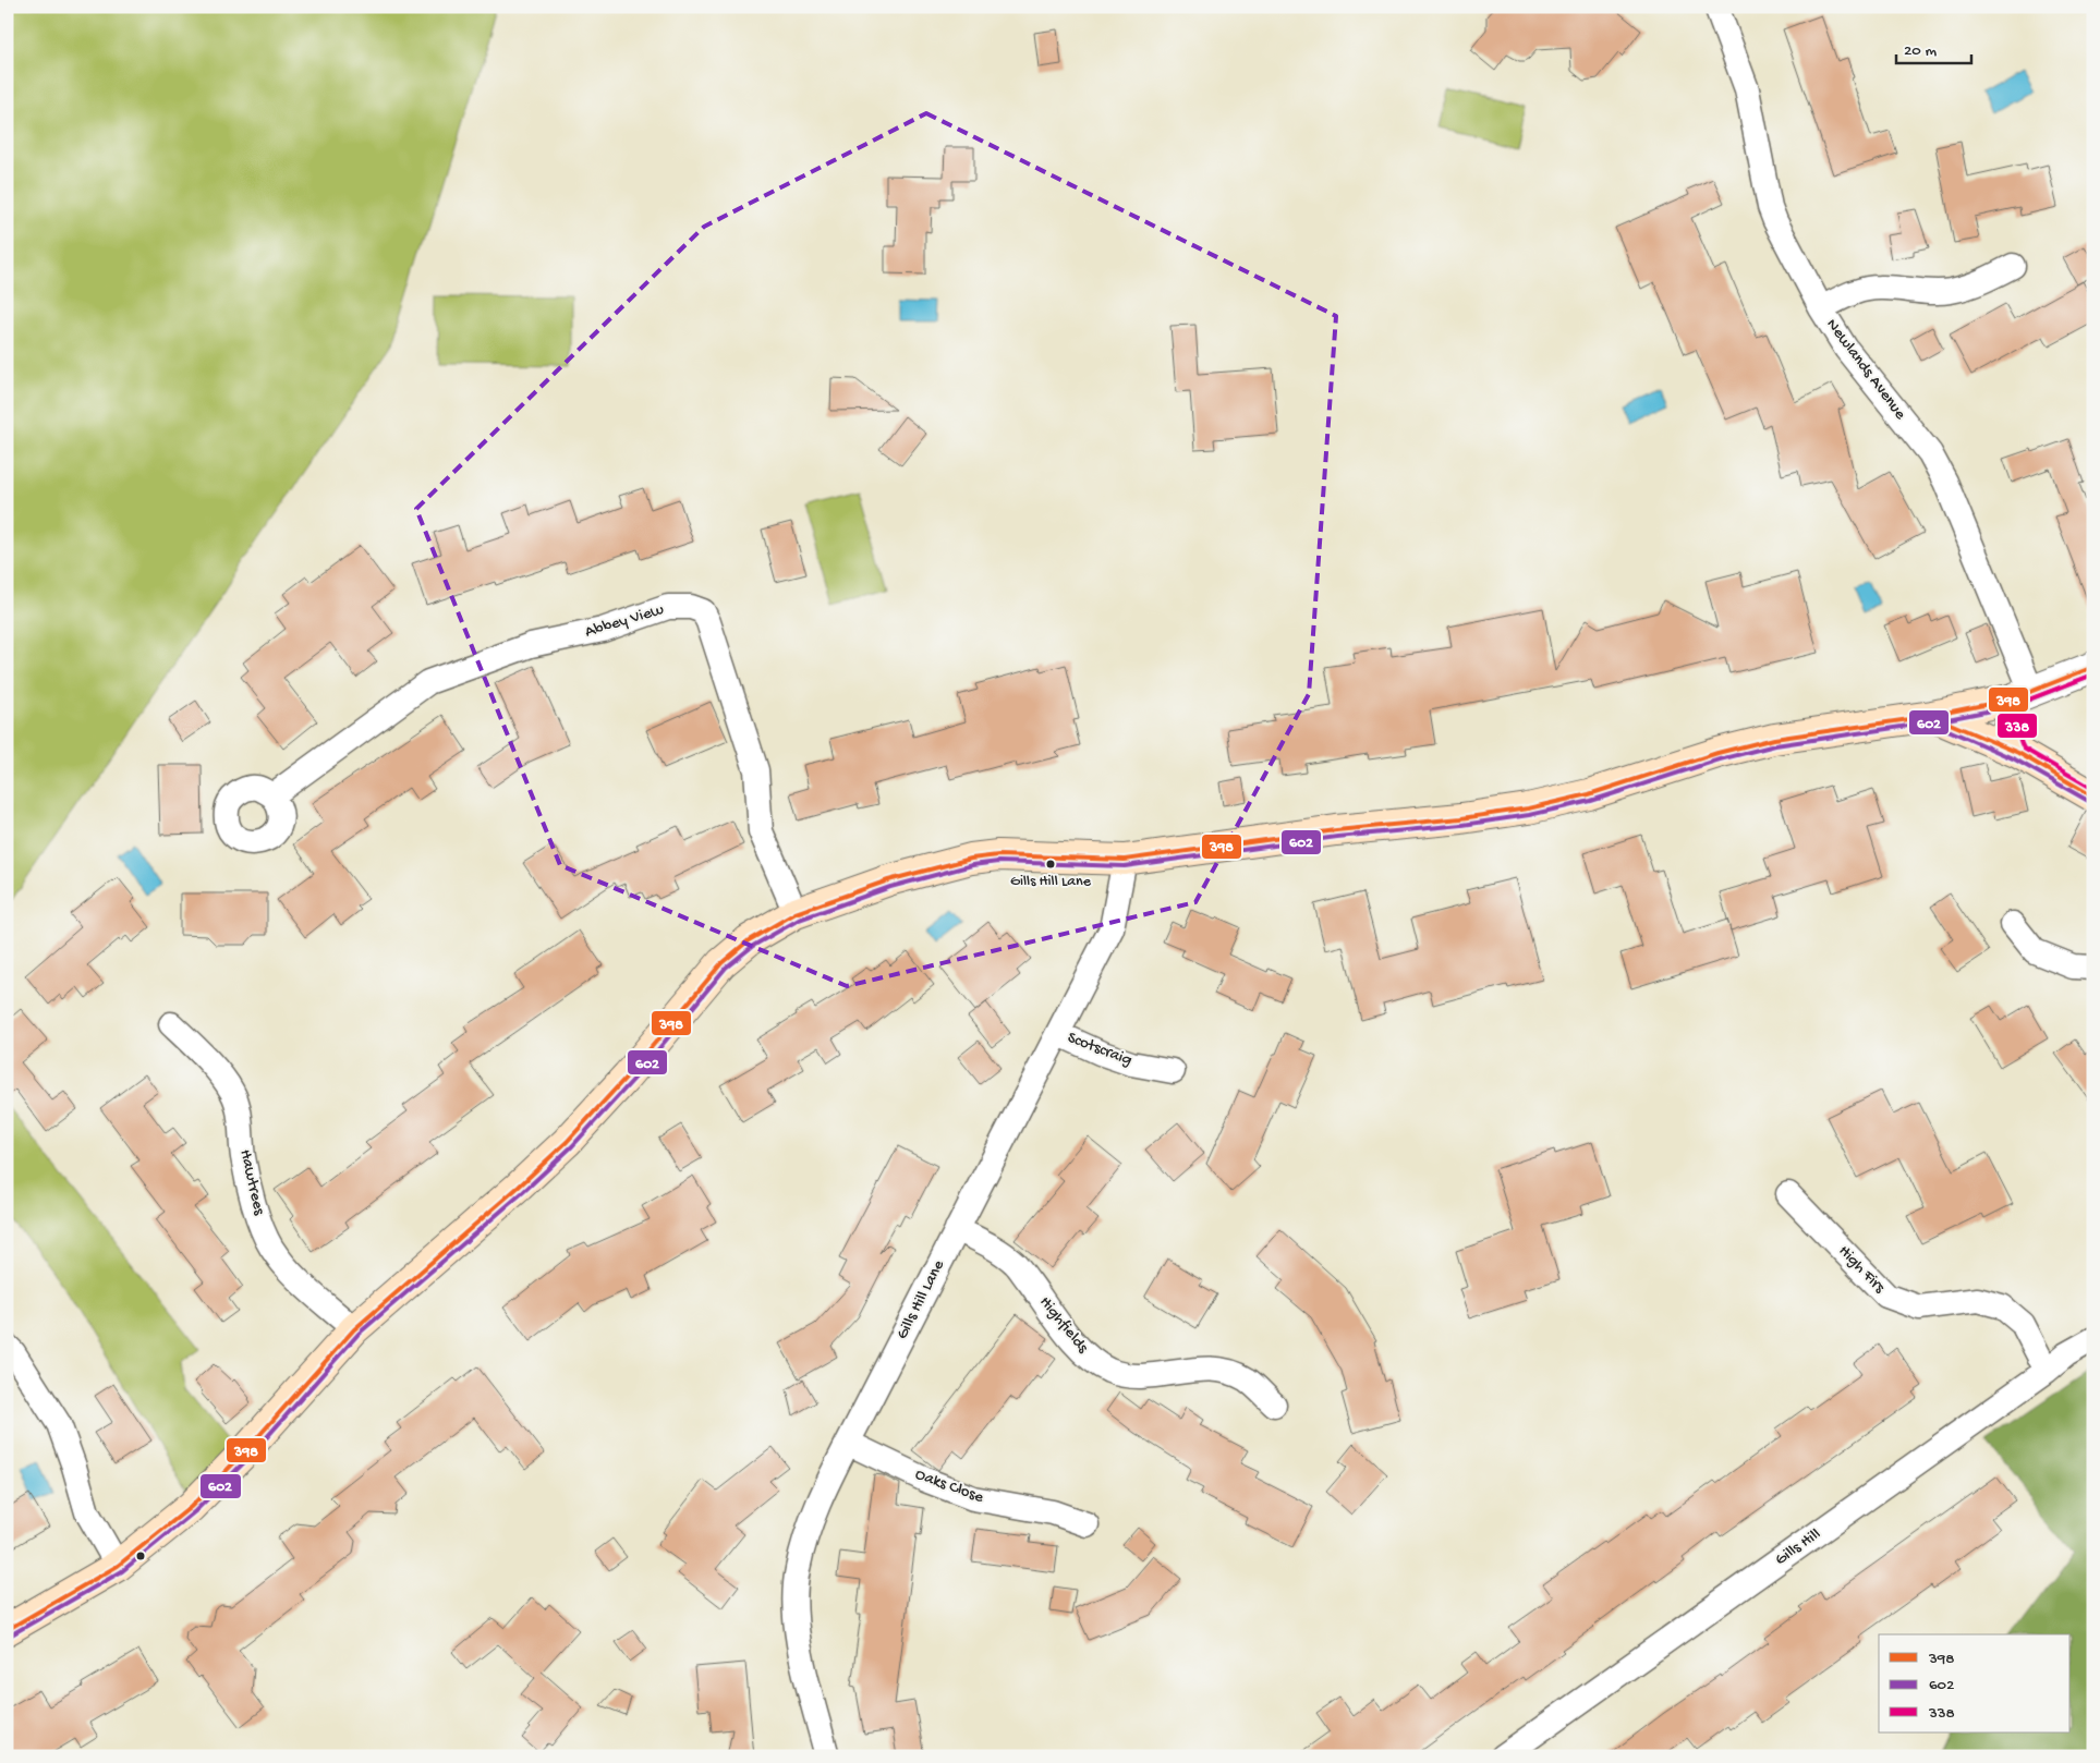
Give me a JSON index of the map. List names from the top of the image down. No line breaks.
{"streets":{"street":["Newlands Avenue","Abbey View","Scotscraig","Hawtrees","High Firs","Gills Hill Lane","Highfields","Oaks Close","Gills Hill"]},"crossings":[["Scotscraig","Gills Hill Lane"],["High Firs","Gills Hill"],["Gills Hill Lane","Highfields"],["Gills Hill Lane","Oaks Close"]],"places":["Gills Hill Lane"],"lines":["transit line 398","transit line 602","transit line 338"],"legend":["398","602","338"],"scale_bar":"20 m"}
